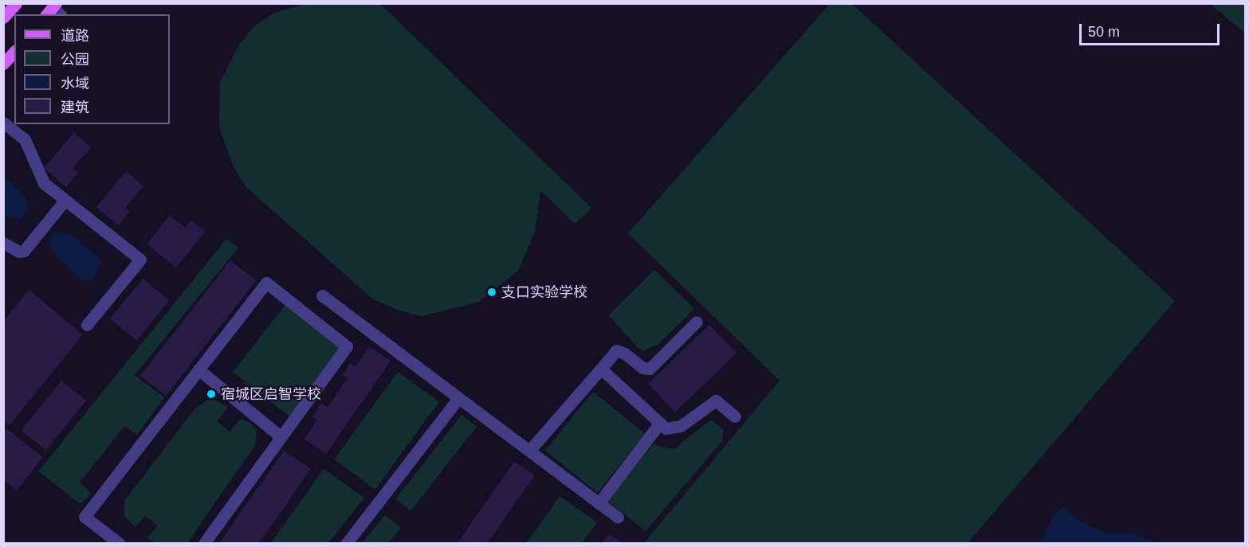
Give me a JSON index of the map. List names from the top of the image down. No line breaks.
{"places":["支口实验学校","宿城区启智学校"],"legend":["道路","公园","水域","建筑"],"scale_bar":"50 m"}
